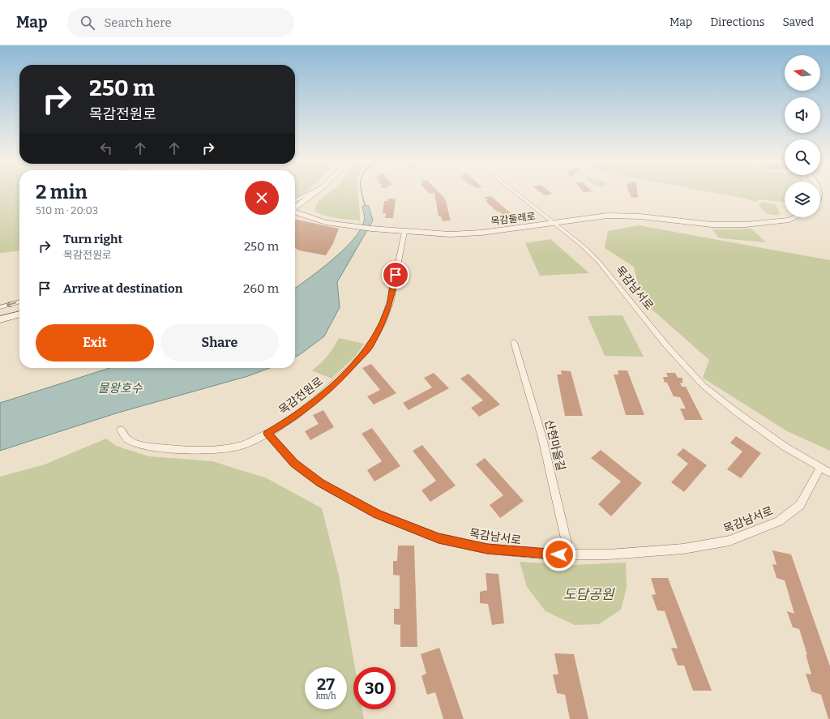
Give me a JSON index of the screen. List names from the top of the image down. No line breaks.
{"streets":{"street":["목감둘레로","목감남서로","목감전원로","산현마을길"]},"crossings":[["목감둘레로","목감남서로"],["목감둘레로","목감전원로"],["목감남서로","목감전원로"],["목감남서로","산현마을길"]],"water":["물왕호수"],"parks":["도담공원"],"north":"left","page":{"header":"Map","search":"Search here","nav":["Map","Directions","Saved"],"turn":["250 m","목감전원로"],"heading":["2 min","510 m · 20:03"],"list":[{"name":"Turn right","note":"목감전원로","value":"250 m"},{"name":"Arrive at destination","value":"260 m"}],"buttons":["Exit","Share"],"speed":"27 km/h","limit":"30"}}
